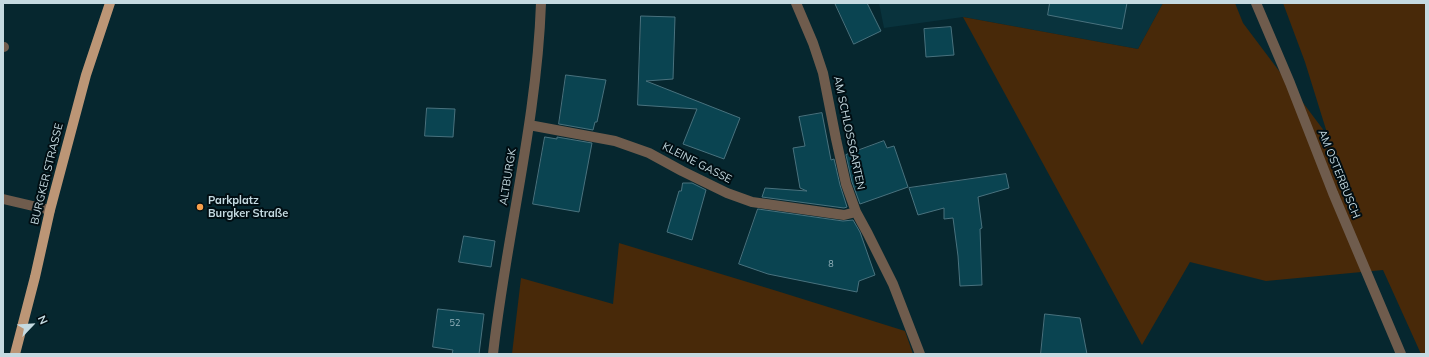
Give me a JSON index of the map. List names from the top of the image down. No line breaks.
{"streets":{"main road":["BURGKER STRASSE"],"street":["AM SCHLOSSGARTEN","KLEINE GASSE","AM OSTERBUSCH","ALTBURGK"]},"crossings":[["AM SCHLOSSGARTEN","KLEINE GASSE"],["KLEINE GASSE","ALTBURGK"]],"places":["Parkplatz Burgker Straße"],"house_numbers":["8","52"],"north":"top right"}
